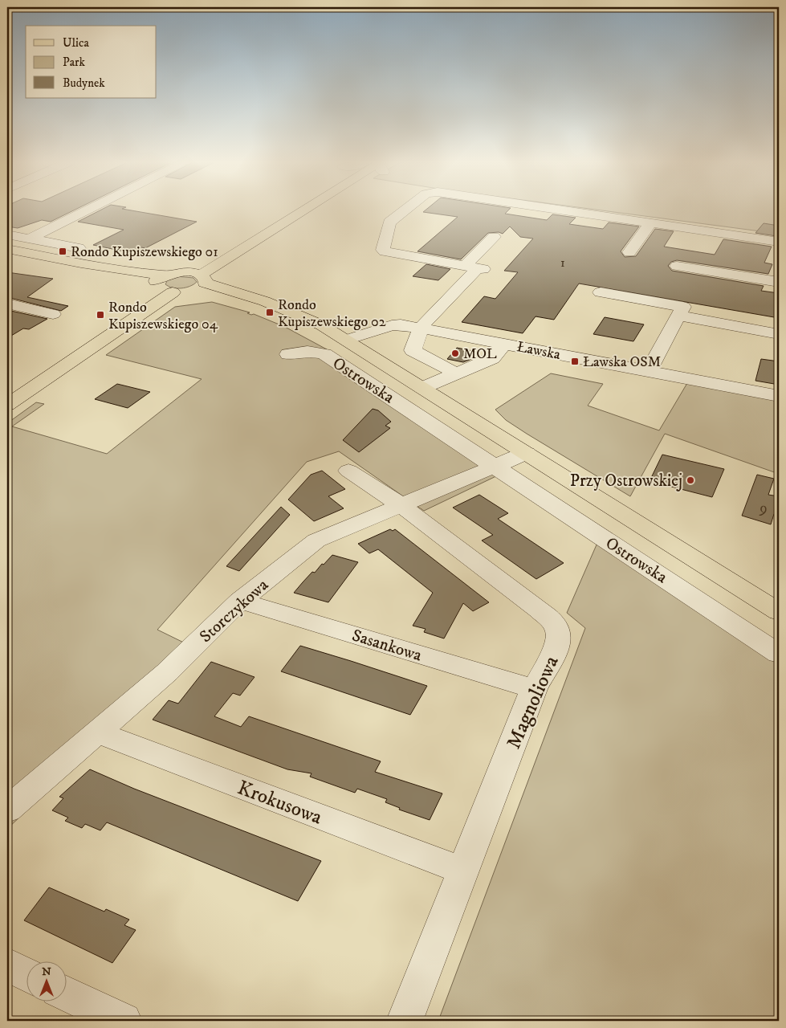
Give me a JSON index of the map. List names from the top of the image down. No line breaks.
{"streets":{"main road":["Ostrowska"],"street":["Ławska","Storczykowa","Sasankowa","Magnoliowa","Krokusowa"]},"crossings":[["Ławska","Ostrowska"],["Ostrowska","Storczykowa"],["Storczykowa","Sasankowa"],["Storczykowa","Magnoliowa"],["Storczykowa","Krokusowa"],["Sasankowa","Magnoliowa"],["Magnoliowa","Krokusowa"]],"places":{"transit":["Rondo Kupiszewskiego 01","Rondo Kupiszewskiego 02","Rondo Kupiszewskiego 04","Ławska OSM"],"other":["MOL","Przy Ostrowskiej"]},"house_numbers":["1","9"],"legend":["Ulica","Park","Budynek"],"north":"top"}
